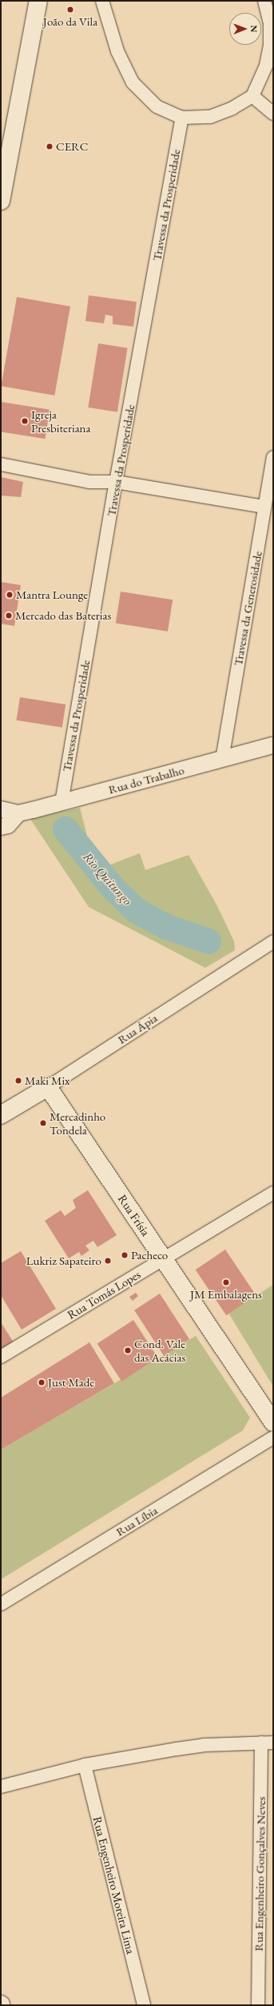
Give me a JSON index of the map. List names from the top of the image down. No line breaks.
{"streets":{"main road":["Rua Ápia","Rua Frísia"],"street":["Travessa da Prosperidade","Travessa da Generosidade","Rua do Trabalho","Rua Tomás Lopes","Rua Líbia","Rua Engenheiro Gonçalves Neves","Rua Engenheiro Moreira Lima"]},"crossings":[["Travessa da Prosperidade","Rua do Trabalho"],["Travessa da Generosidade","Rua do Trabalho"],["Rua Ápia","Rua Frísia"],["Rua Frísia","Rua Tomás Lopes"]],"water":["Rio Quitungo"],"places":["João da Vila","CERC","Igreja Presbiteriana","Mantra Lounge","Mercado das Baterias","Maki Mix","Mercadinho Tondela","Pacheco","Lukriz Sapateiro","JM Embalagens","Cond. Vale das Acácias","Just Made"],"north":"right"}
